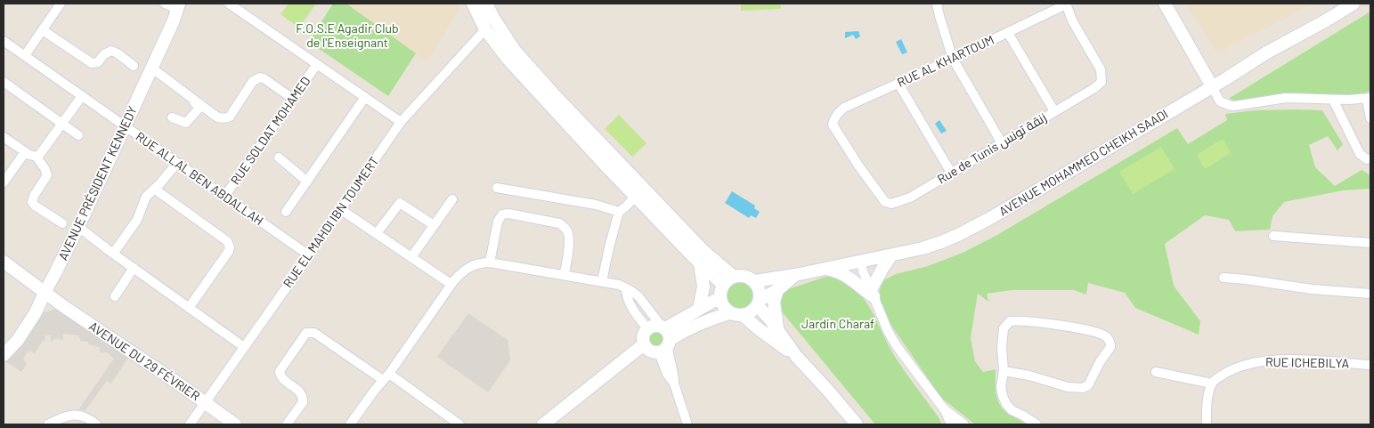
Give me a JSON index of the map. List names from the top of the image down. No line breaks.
{"streets":{"main road":["AVENUE MOHAMMED CHEIKH SAADI","AVENUE PRÉSIDENT KENNEDY","AVENUE DU 29 FÉVRIER"],"street":["RUE AL KHARTOUM","RUE SOLDAT MOHAMED","Rue de Tunis زنقة تونس","RUE ALLAL BEN ABDALLAH","RUE EL MAHDI IBN TOUMERT","RUE ICHEBILYA"]},"crossings":[["RUE AL KHARTOUM","Rue de Tunis زنقة تونس"],["RUE SOLDAT MOHAMED","RUE ALLAL BEN ABDALLAH"],["RUE ALLAL BEN ABDALLAH","AVENUE PRÉSIDENT KENNEDY"],["RUE ALLAL BEN ABDALLAH","RUE EL MAHDI IBN TOUMERT"],["AVENUE PRÉSIDENT KENNEDY","AVENUE DU 29 FÉVRIER"],["RUE EL MAHDI IBN TOUMERT","AVENUE DU 29 FÉVRIER"]],"parks":["F.O.S.E Agadir Club de l'Enseignant","Jardin Charaf"]}
